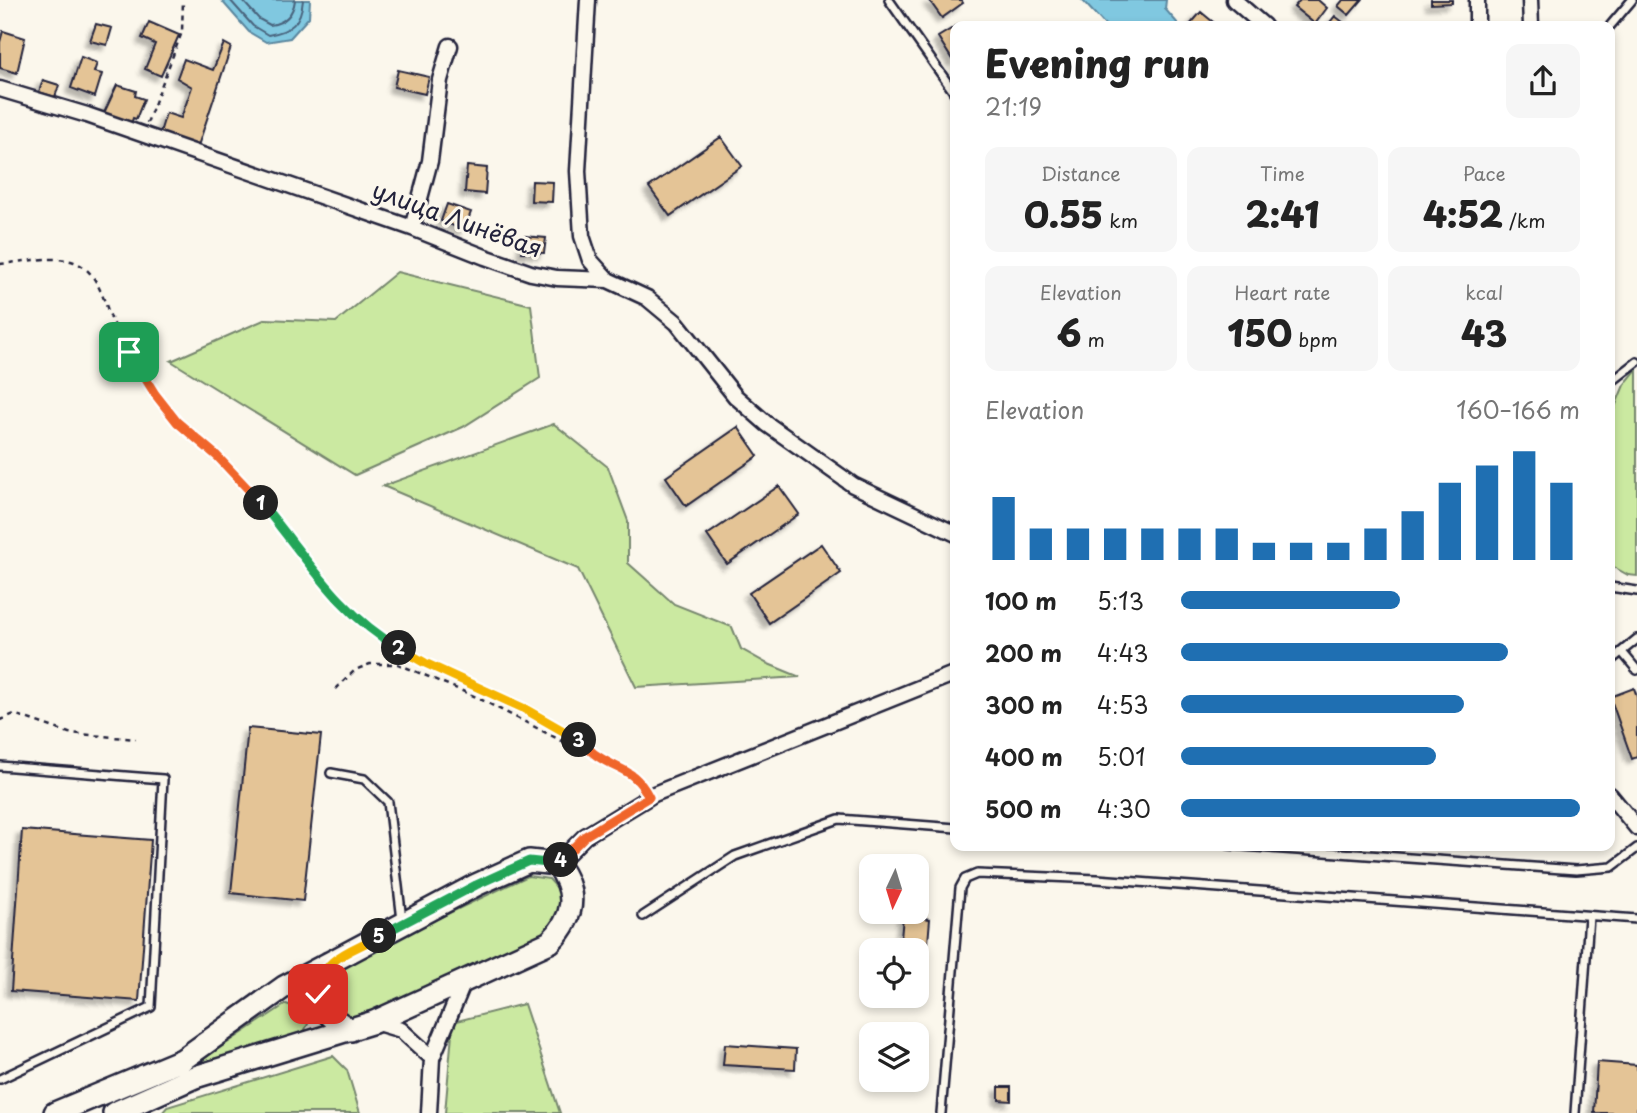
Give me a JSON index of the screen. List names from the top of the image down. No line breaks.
{"streets":{"street":["улица Линёвая"]},"north":"bottom","page":{"heading":["Evening run","21:19"],"stats":[["Distance","0.55 km"],["Time","2:41"],["Pace","4:52 /km"],["Elevation","6 m"],["Heart rate","150 bpm"],["kcal","43"]],"chart":["Elevation","160–166 m"],"pins":["1","2","3","4","5"],"list":[{"name":"100 m","note":"5:13"},{"name":"200 m","note":"4:43"},{"name":"300 m","note":"4:53"},{"name":"400 m","note":"5:01"},{"name":"500 m","note":"4:30"}]}}
